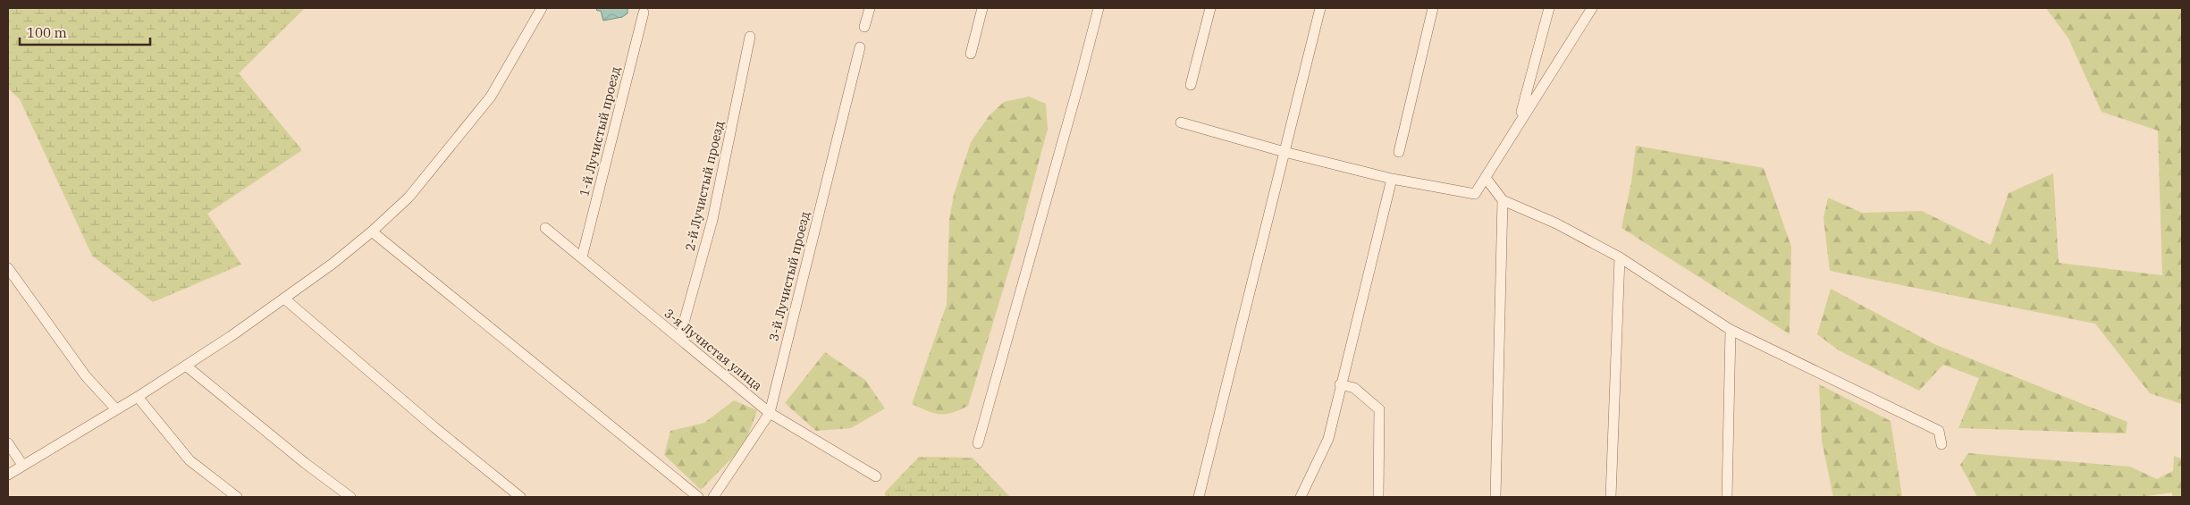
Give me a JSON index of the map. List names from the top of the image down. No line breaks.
{"streets":{"street":["1-й Лучистый проезд","2-й Лучистый проезд","3-й Лучистый проезд","3-я Лучистая улица"]},"crossings":[["1-й Лучистый проезд","3-я Лучистая улица"],["2-й Лучистый проезд","3-я Лучистая улица"],["3-й Лучистый проезд","3-я Лучистая улица"]],"scale_bar":"100 m"}
